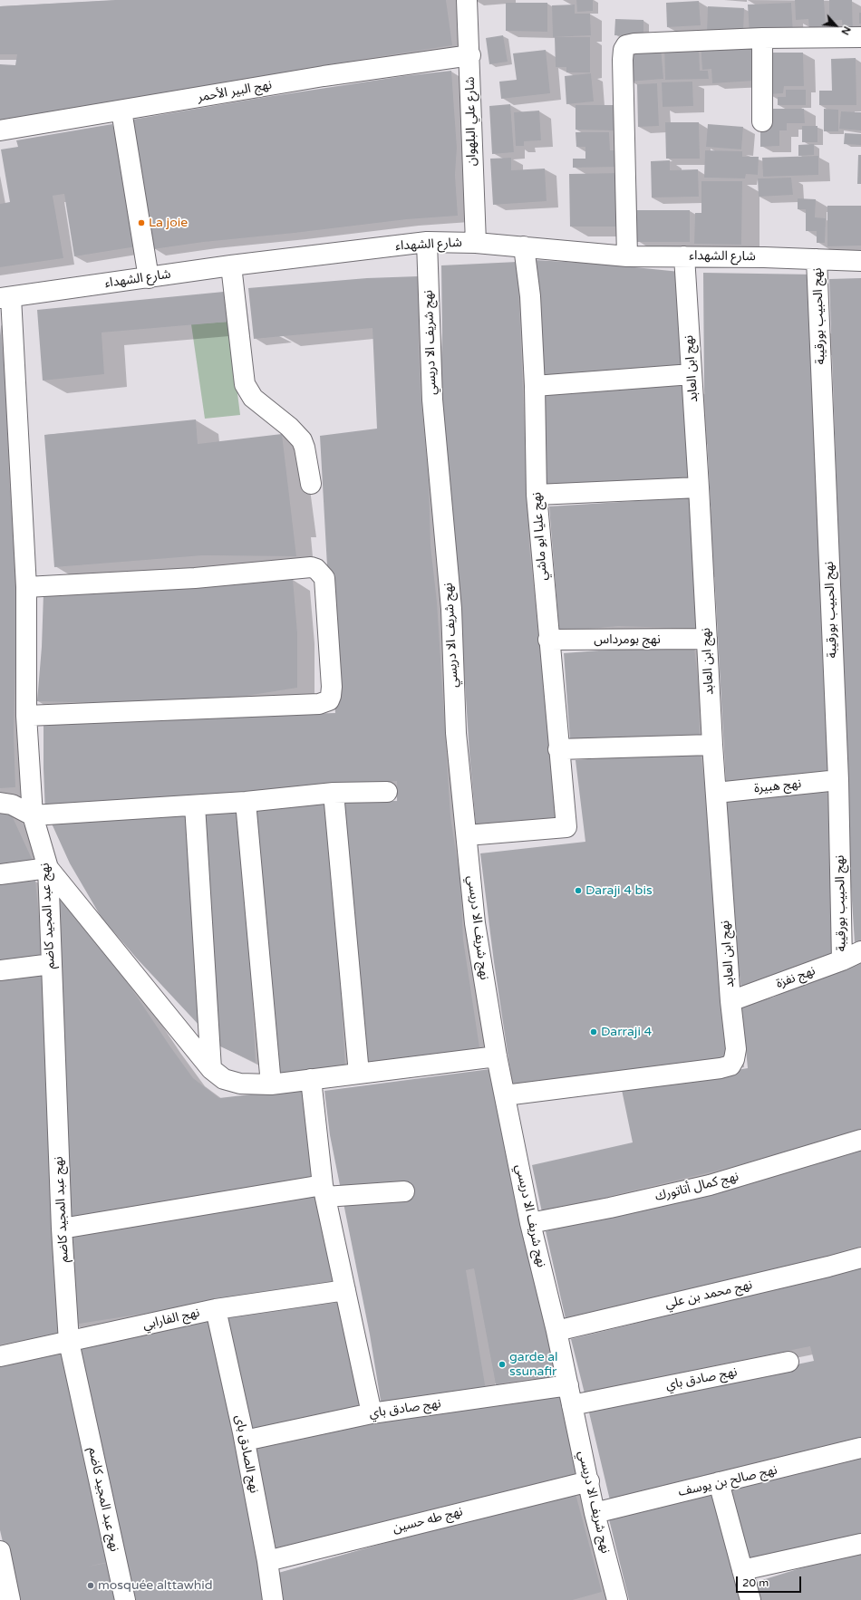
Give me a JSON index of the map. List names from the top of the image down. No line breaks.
{"streets":{"street":["نهج البير الأحمر","شارع علي البلهوان","شارع الشهداء","نهج الحبيب بورقيبة","نهج شريف الا دريسي","نهج ابن العابد","نهج عليا ابو ماشي","نهج بومرداس","نهج هبيرة","نهج عبد المجيد كاضم","نهج نفزة","نهج كمال أتاتورك","نهج محمد بن علي","نهج الفارابي","نهج صادق باي","نهج الصادق باى","نهج صالح بن يوسف","نهج طه حسين"]},"crossings":[["نهج البير الأحمر","شارع علي البلهوان"],["شارع علي البلهوان","شارع الشهداء"],["شارع الشهداء","نهج الحبيب بورقيبة"],["شارع الشهداء","نهج شريف الا دريسي"],["شارع الشهداء","نهج ابن العابد"],["شارع الشهداء","نهج عليا ابو ماشي"],["شارع الشهداء","نهج عبد المجيد كاضم"],["نهج الحبيب بورقيبة","نهج هبيرة"],["نهج الحبيب بورقيبة","نهج نفزة"],["نهج شريف الا دريسي","نهج ابن العابد"],["نهج شريف الا دريسي","نهج عليا ابو ماشي"],["نهج شريف الا دريسي","نهج كمال أتاتورك"],["نهج شريف الا دريسي","نهج محمد بن علي"],["نهج شريف الا دريسي","نهج صادق باي"],["نهج شريف الا دريسي","نهج صالح بن يوسف"],["نهج شريف الا دريسي","نهج طه حسين"],["نهج ابن العابد","نهج بومرداس"],["نهج ابن العابد","نهج هبيرة"],["نهج ابن العابد","نهج نفزة"],["نهج عليا ابو ماشي","نهج بومرداس"],["نهج عبد المجيد كاضم","نهج الفارابي"],["نهج الفارابي","نهج الصادق باى"],["نهج صادق باي","نهج الصادق باى"],["نهج الصادق باى","نهج طه حسين"]],"places":["La joie","Daraji 4 bis","Darraji 4","garde al ssunafir","mosquée alttawhid"],"scale_bar":"20 m","north":"bottom right"}
